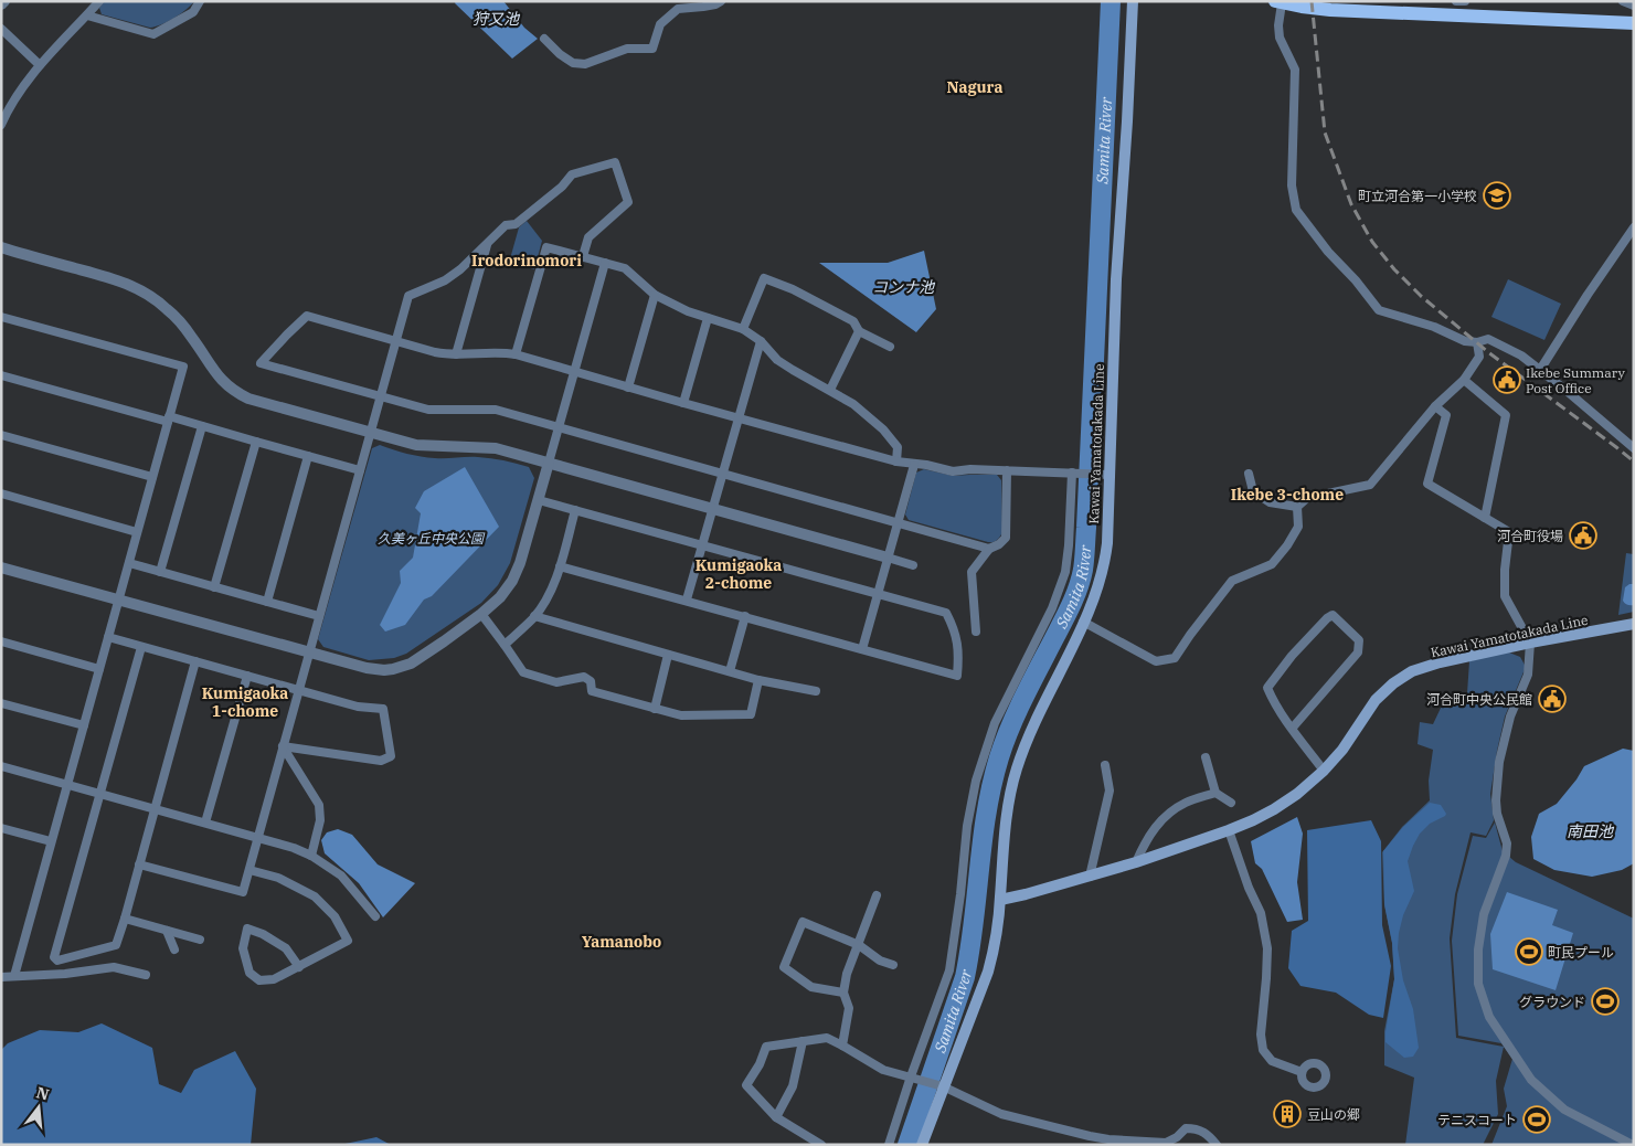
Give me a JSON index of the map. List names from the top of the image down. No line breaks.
{"streets":{"main road":["Kawai Yamatotakada Line"]},"districts":["Nagura","Irodorinomori","Ikebe 3-chome","Kumigaoka 2-chome","Kumigaoka 1-chome","Yamanobo"],"water":["狩又池","Samita River","コンナ池","南田池"],"parks":["久美ヶ丘中央公園"],"places":{"school or university":["町立河合第一小学校"],"public building":["Ikebe Summary Post Office","河合町役場","河合町中央公民館"],"sports":["町民プール","グラウンド","テニスコート"],"building":["豆山の郷"]},"north":"top"}
